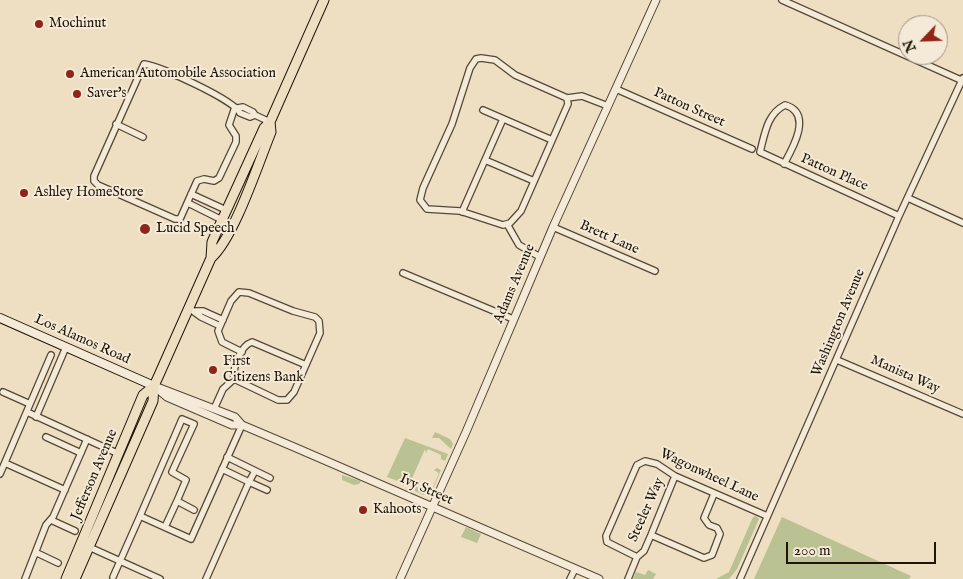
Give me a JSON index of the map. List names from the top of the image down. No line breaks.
{"streets":{"main road":["Los Alamos Road","Jefferson Avenue"],"street":["Patton Street","Patton Place","Brett Lane","Adams Avenue","Washington Avenue","Manista Way","Wagonwheel Lane","Ivy Street","Steeler Way"]},"crossings":[["Patton Street","Adams Avenue"],["Patton Place","Washington Avenue"],["Brett Lane","Adams Avenue"],["Adams Avenue","Ivy Street"],["Washington Avenue","Manista Way"],["Washington Avenue","Wagonwheel Lane"],["Los Alamos Road","Jefferson Avenue"],["Los Alamos Road","Ivy Street"],["Jefferson Avenue","Ivy Street"],["Wagonwheel Lane","Steeler Way"]],"places":["Mochinut","American Automobile Association","Saver's","Ashley HomeStore","Lucid Speech","First Citizens Bank","Kahoots"],"scale_bar":"200 m","north":"bottom left"}
